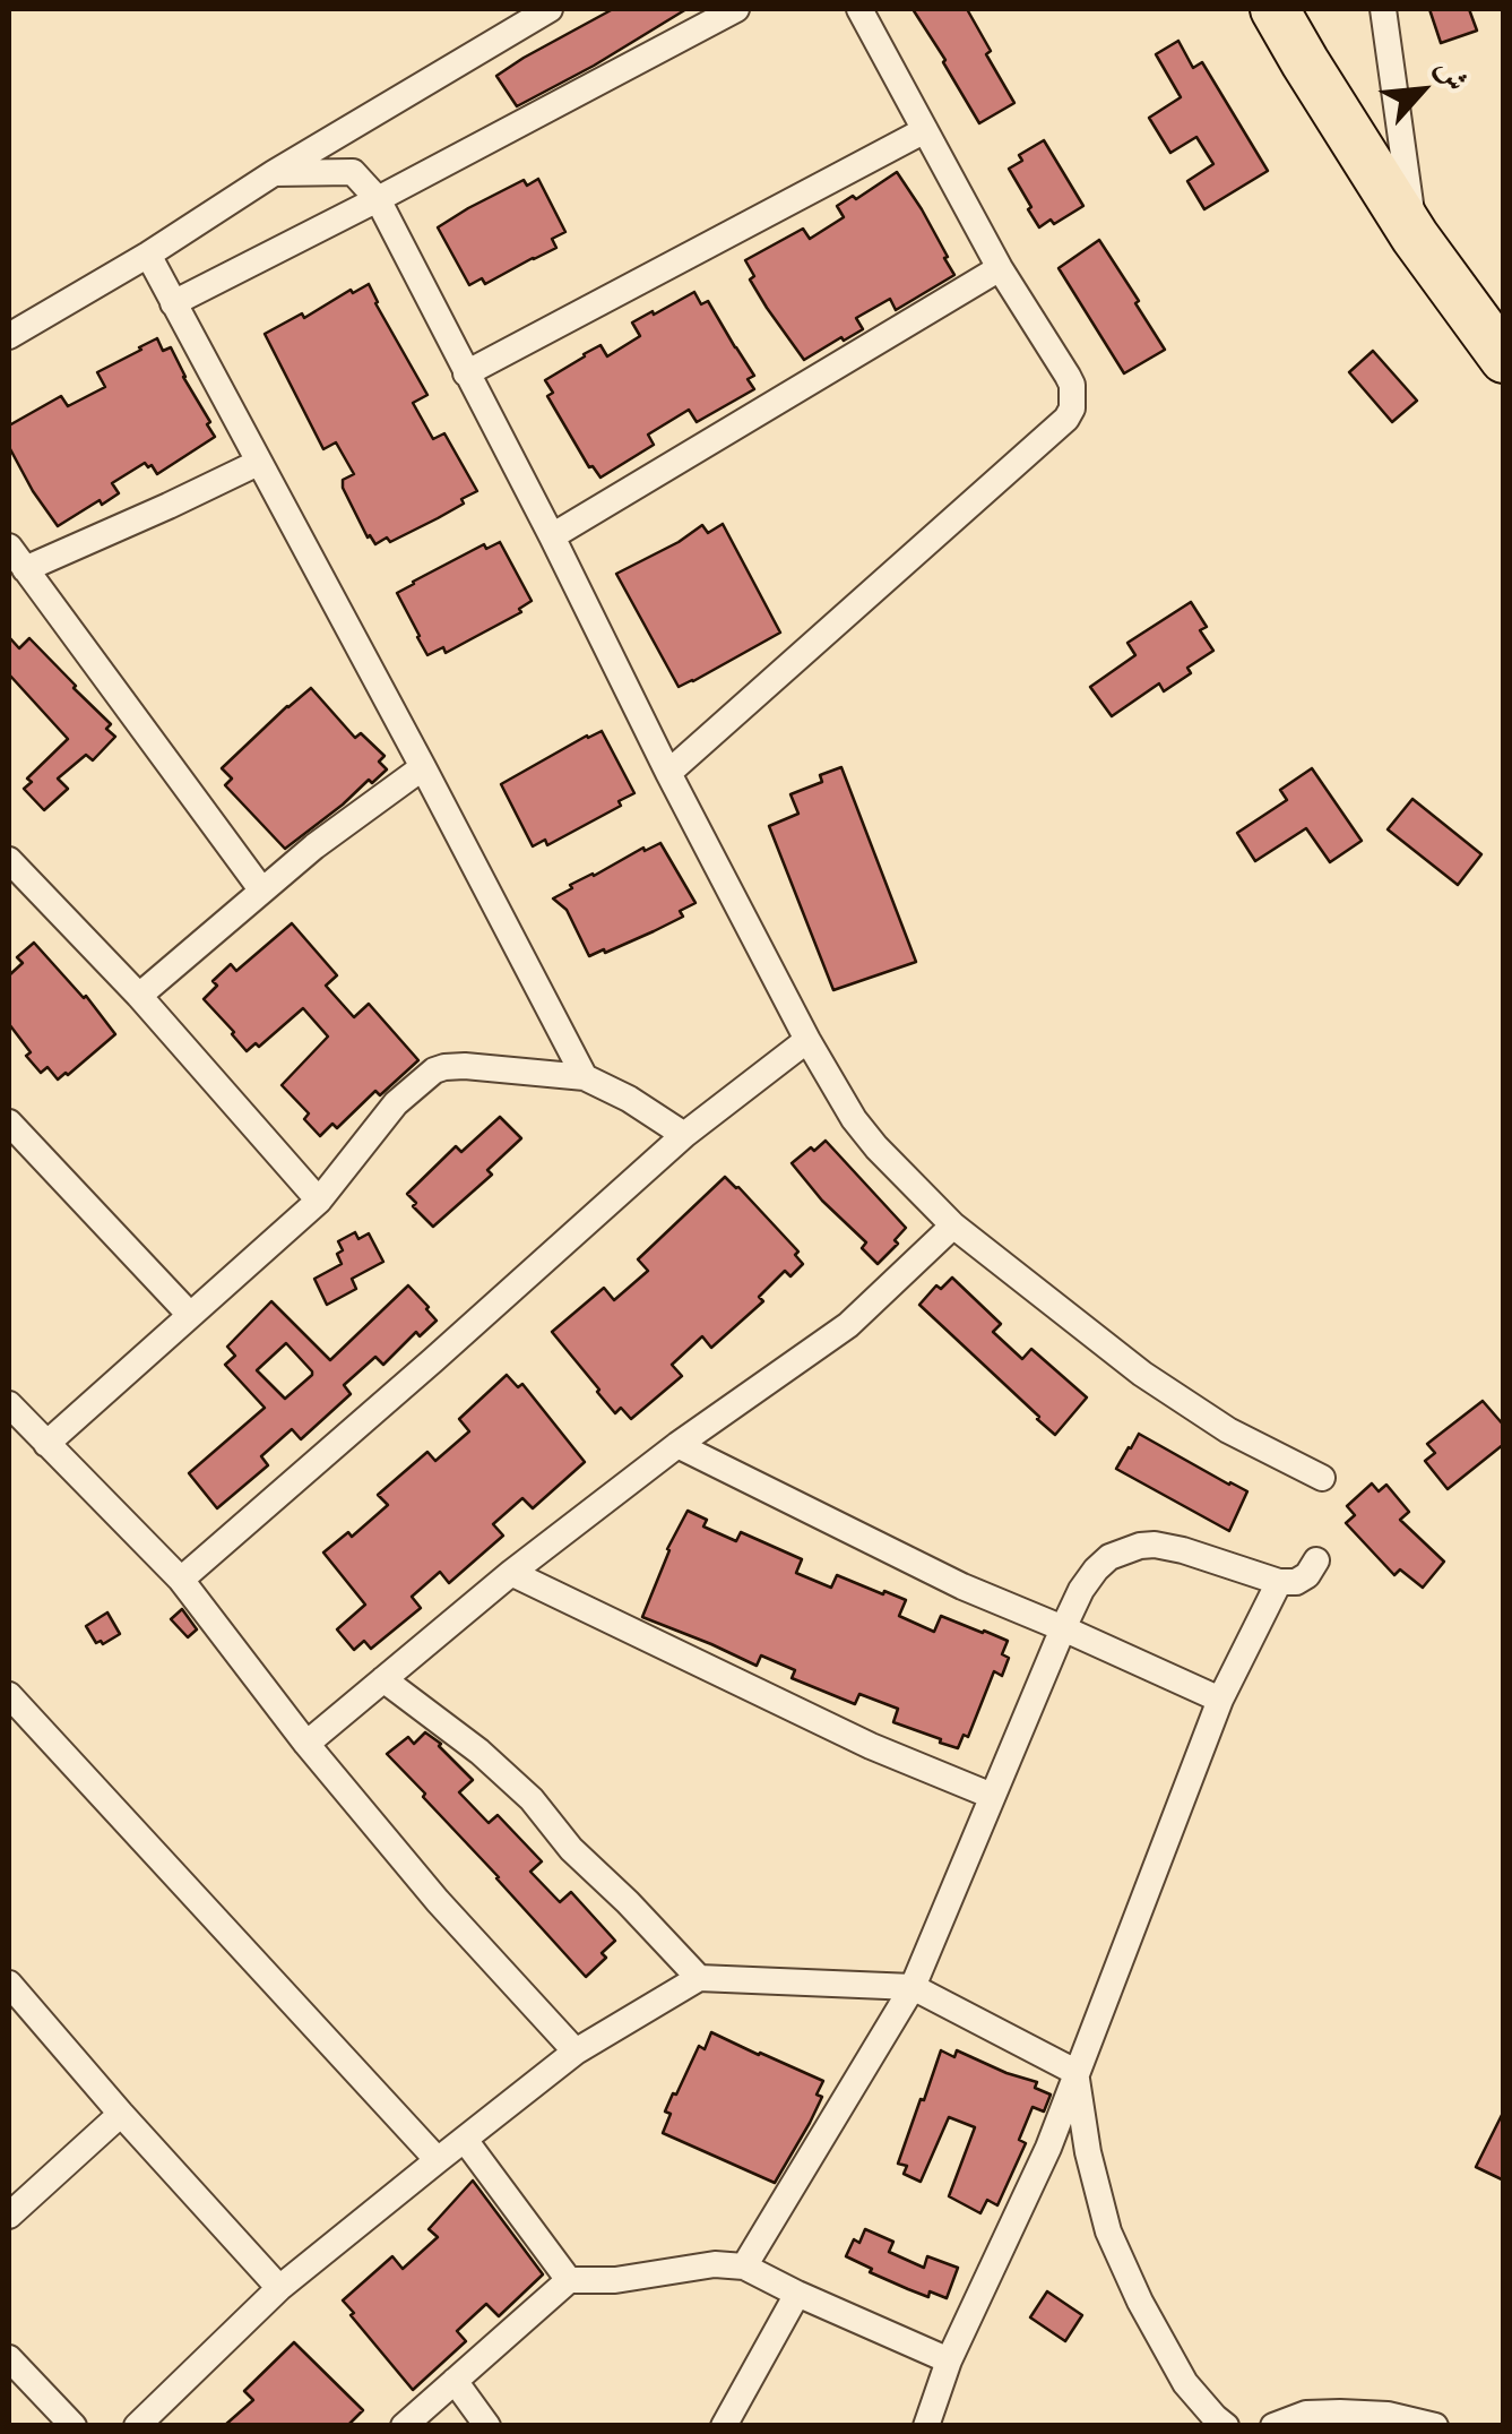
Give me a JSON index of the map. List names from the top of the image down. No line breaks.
{"north":"top right"}
